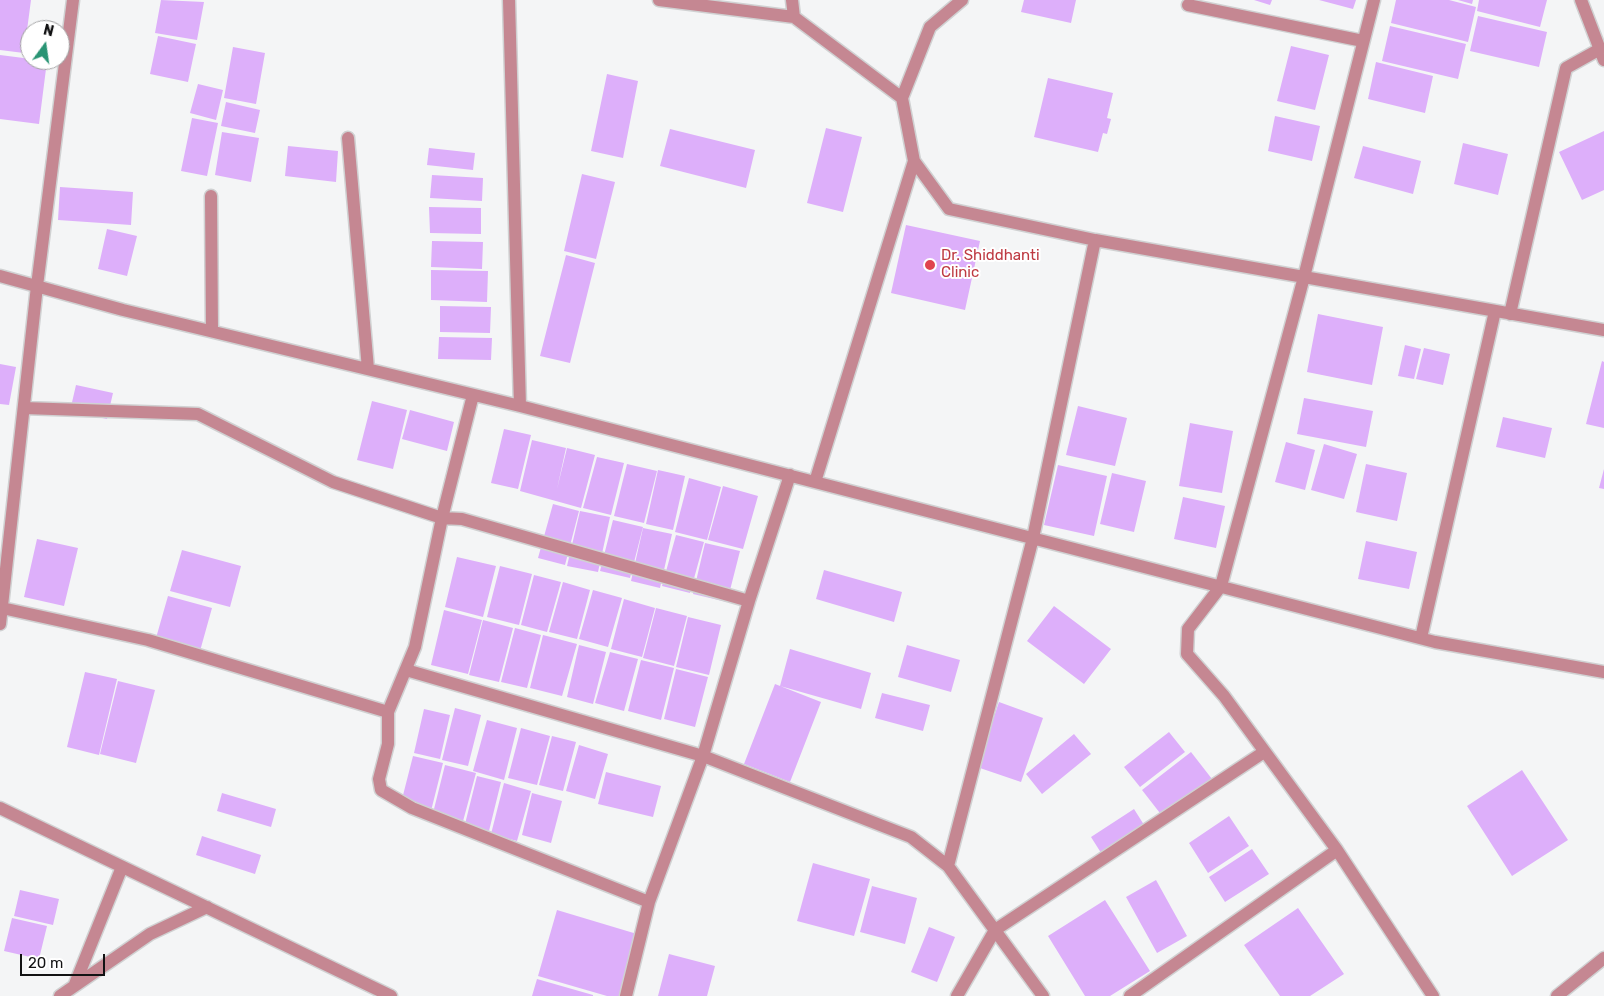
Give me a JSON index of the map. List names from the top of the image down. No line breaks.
{"places":["Dr. Shiddhanti Clinic"],"scale_bar":"20 m","north":"top"}
